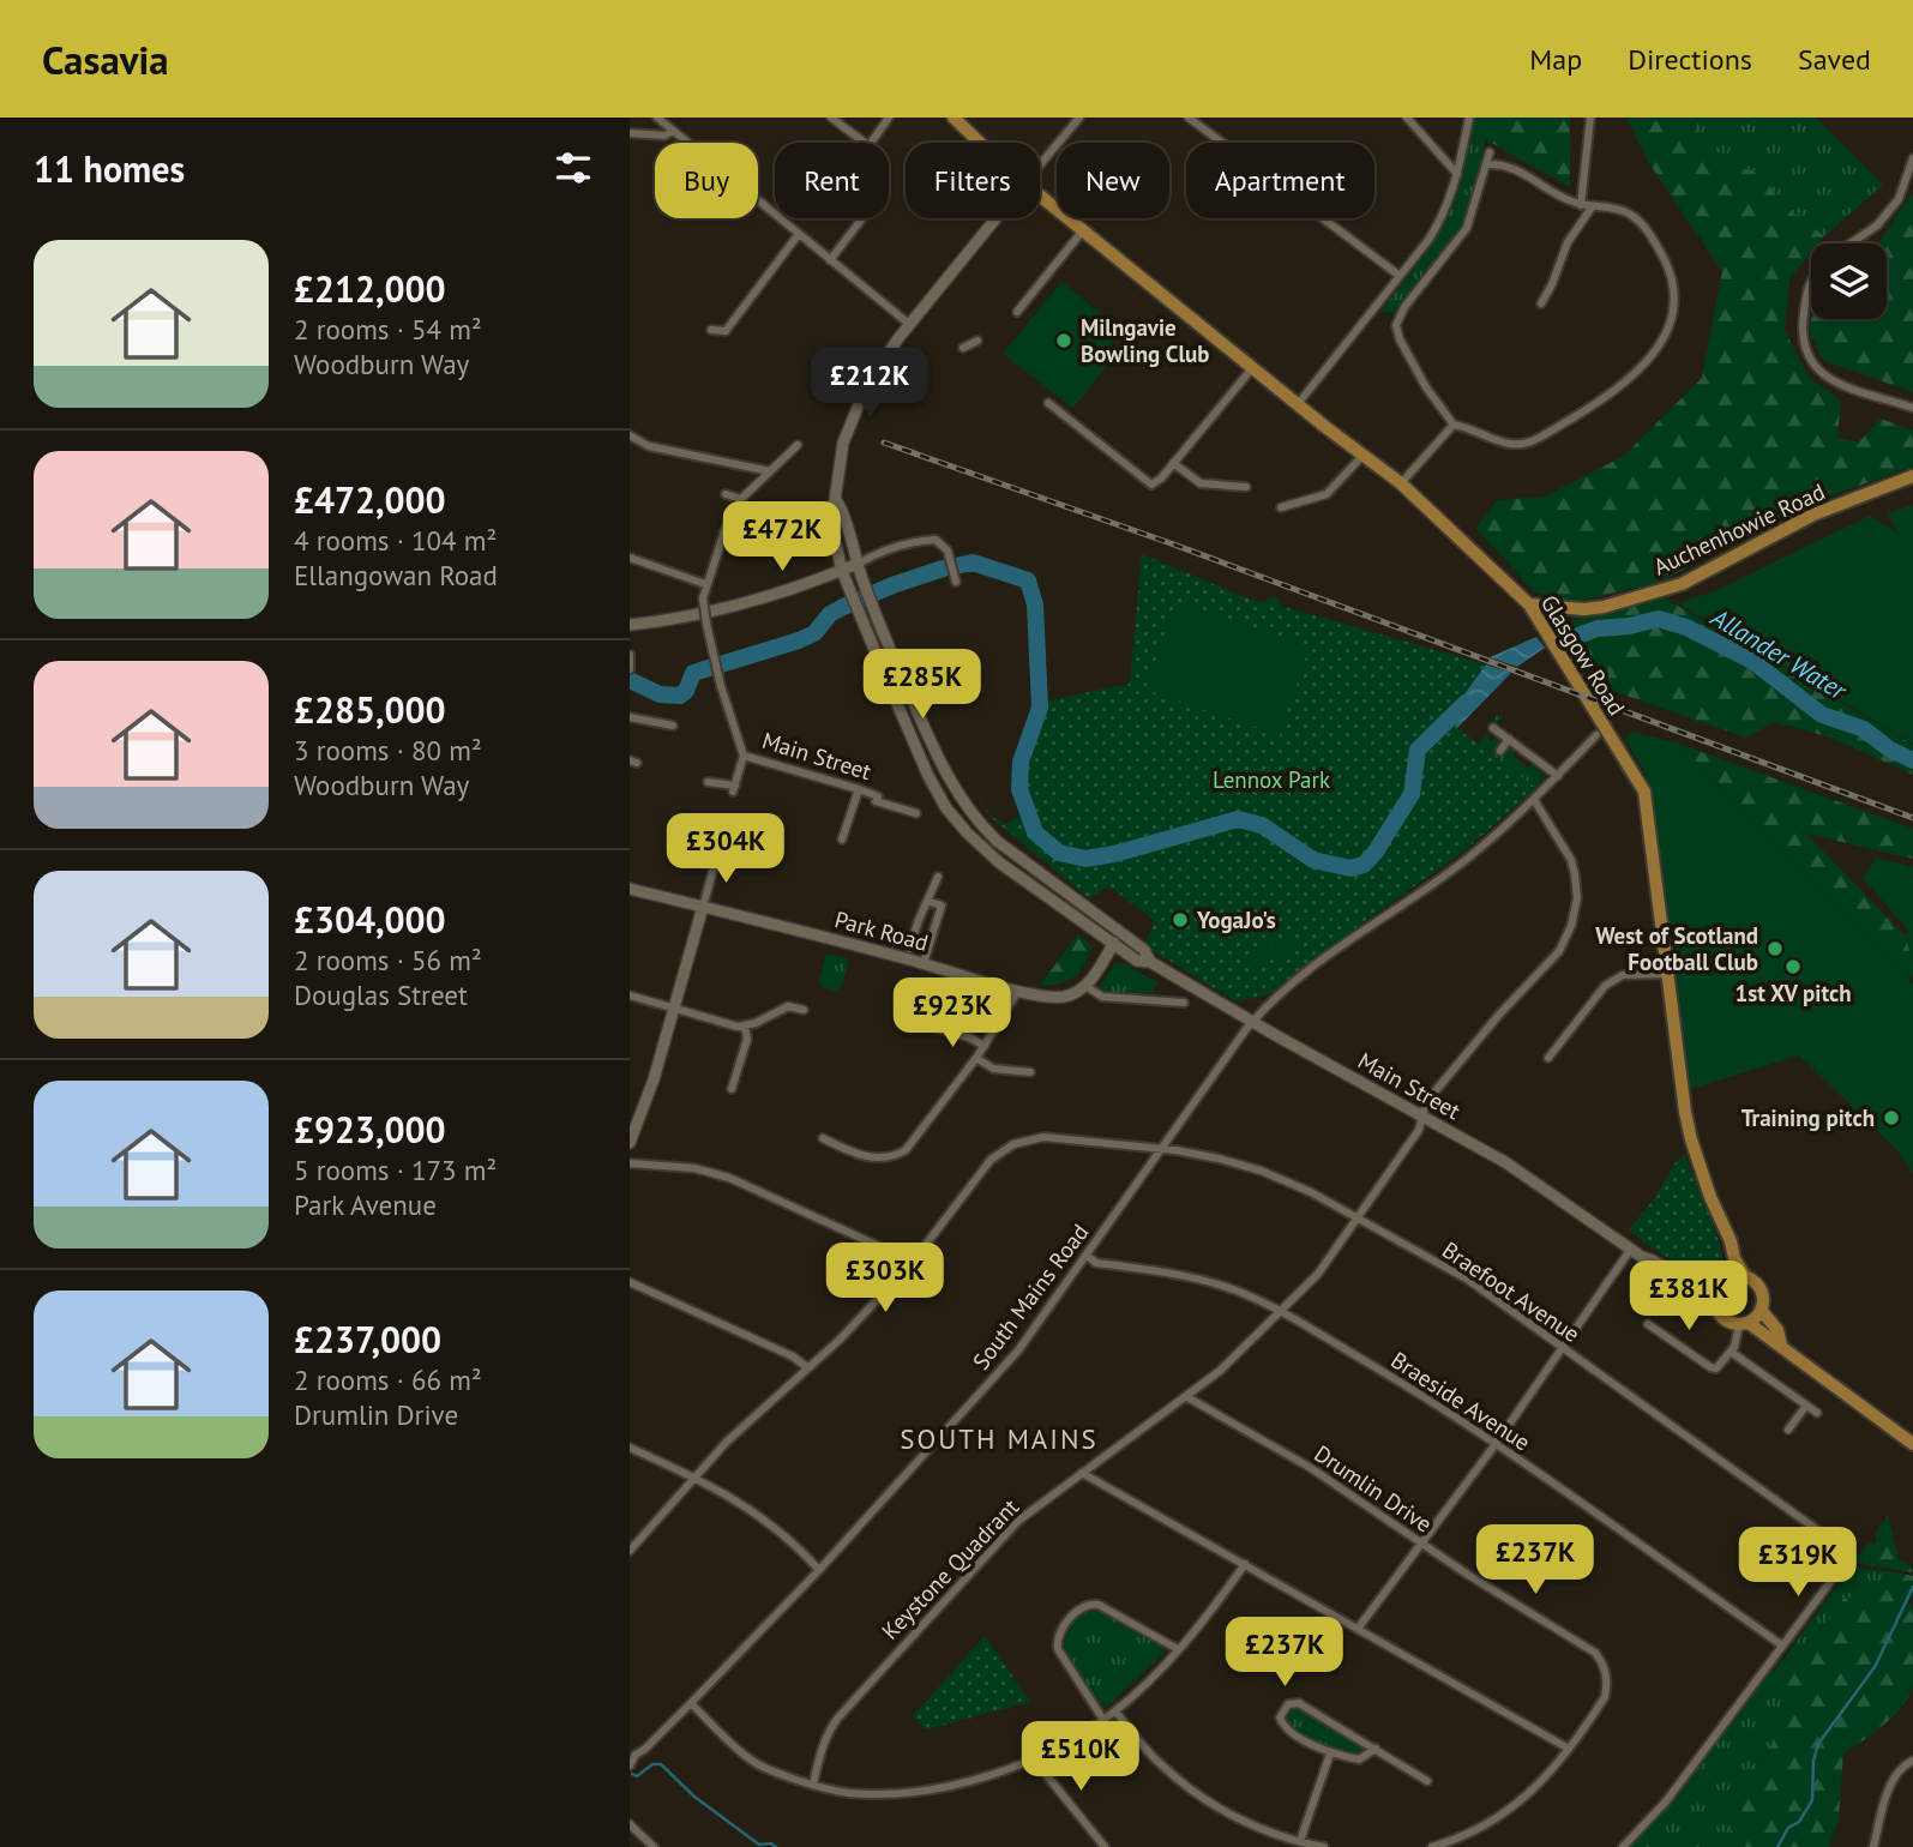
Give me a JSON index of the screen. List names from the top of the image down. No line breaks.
{"streets":{"main road":["Auchenhowie Road","Glasgow Road","Main Street","Park Road"],"street":["Braefoot Avenue","South Mains Road","Braeside Avenue","Drumlin Drive","Keystone Quadrant"]},"crossings":[["Auchenhowie Road","Glasgow Road"],["Glasgow Road","Main Street"],["Main Street","South Mains Road"],["Main Street","Keystone Quadrant"],["Braefoot Avenue","South Mains Road"],["Braefoot Avenue","Braeside Avenue"],["Braefoot Avenue","Keystone Quadrant"],["South Mains Road","Braeside Avenue"],["South Mains Road","Keystone Quadrant"],["Braeside Avenue","Keystone Quadrant"],["Drumlin Drive","Keystone Quadrant"]],"districts":["SOUTH MAINS"],"water":["Allander Water"],"parks":["Lennox Park"],"places":["Milngavie Bowling Club","YogaJo's","West of Scotland Football Club","1st XV pitch","Training pitch"],"page":{"header":"Casavia","nav":["Map","Directions","Saved"],"heading":"11 homes","chip":["Buy","Rent","Filters","New","Apartment"],"list":[{"name":"£212,000","note":"2 rooms · 54 m² · Woodburn Way"},{"name":"£472,000","note":"4 rooms · 104 m² · Ellangowan Road"},{"name":"£285,000","note":"3 rooms · 80 m² · Woodburn Way"},{"name":"£304,000","note":"2 rooms · 56 m² · Douglas Street"},{"name":"£923,000","note":"5 rooms · 173 m² · Park Avenue"},{"name":"£237,000","note":"2 rooms · 66 m² · Drumlin Drive"}],"price":["£212K","£472K","£285K","£304K","£923K","£303K","£381K","£237K","£319K","£237K","£510K"]}}
